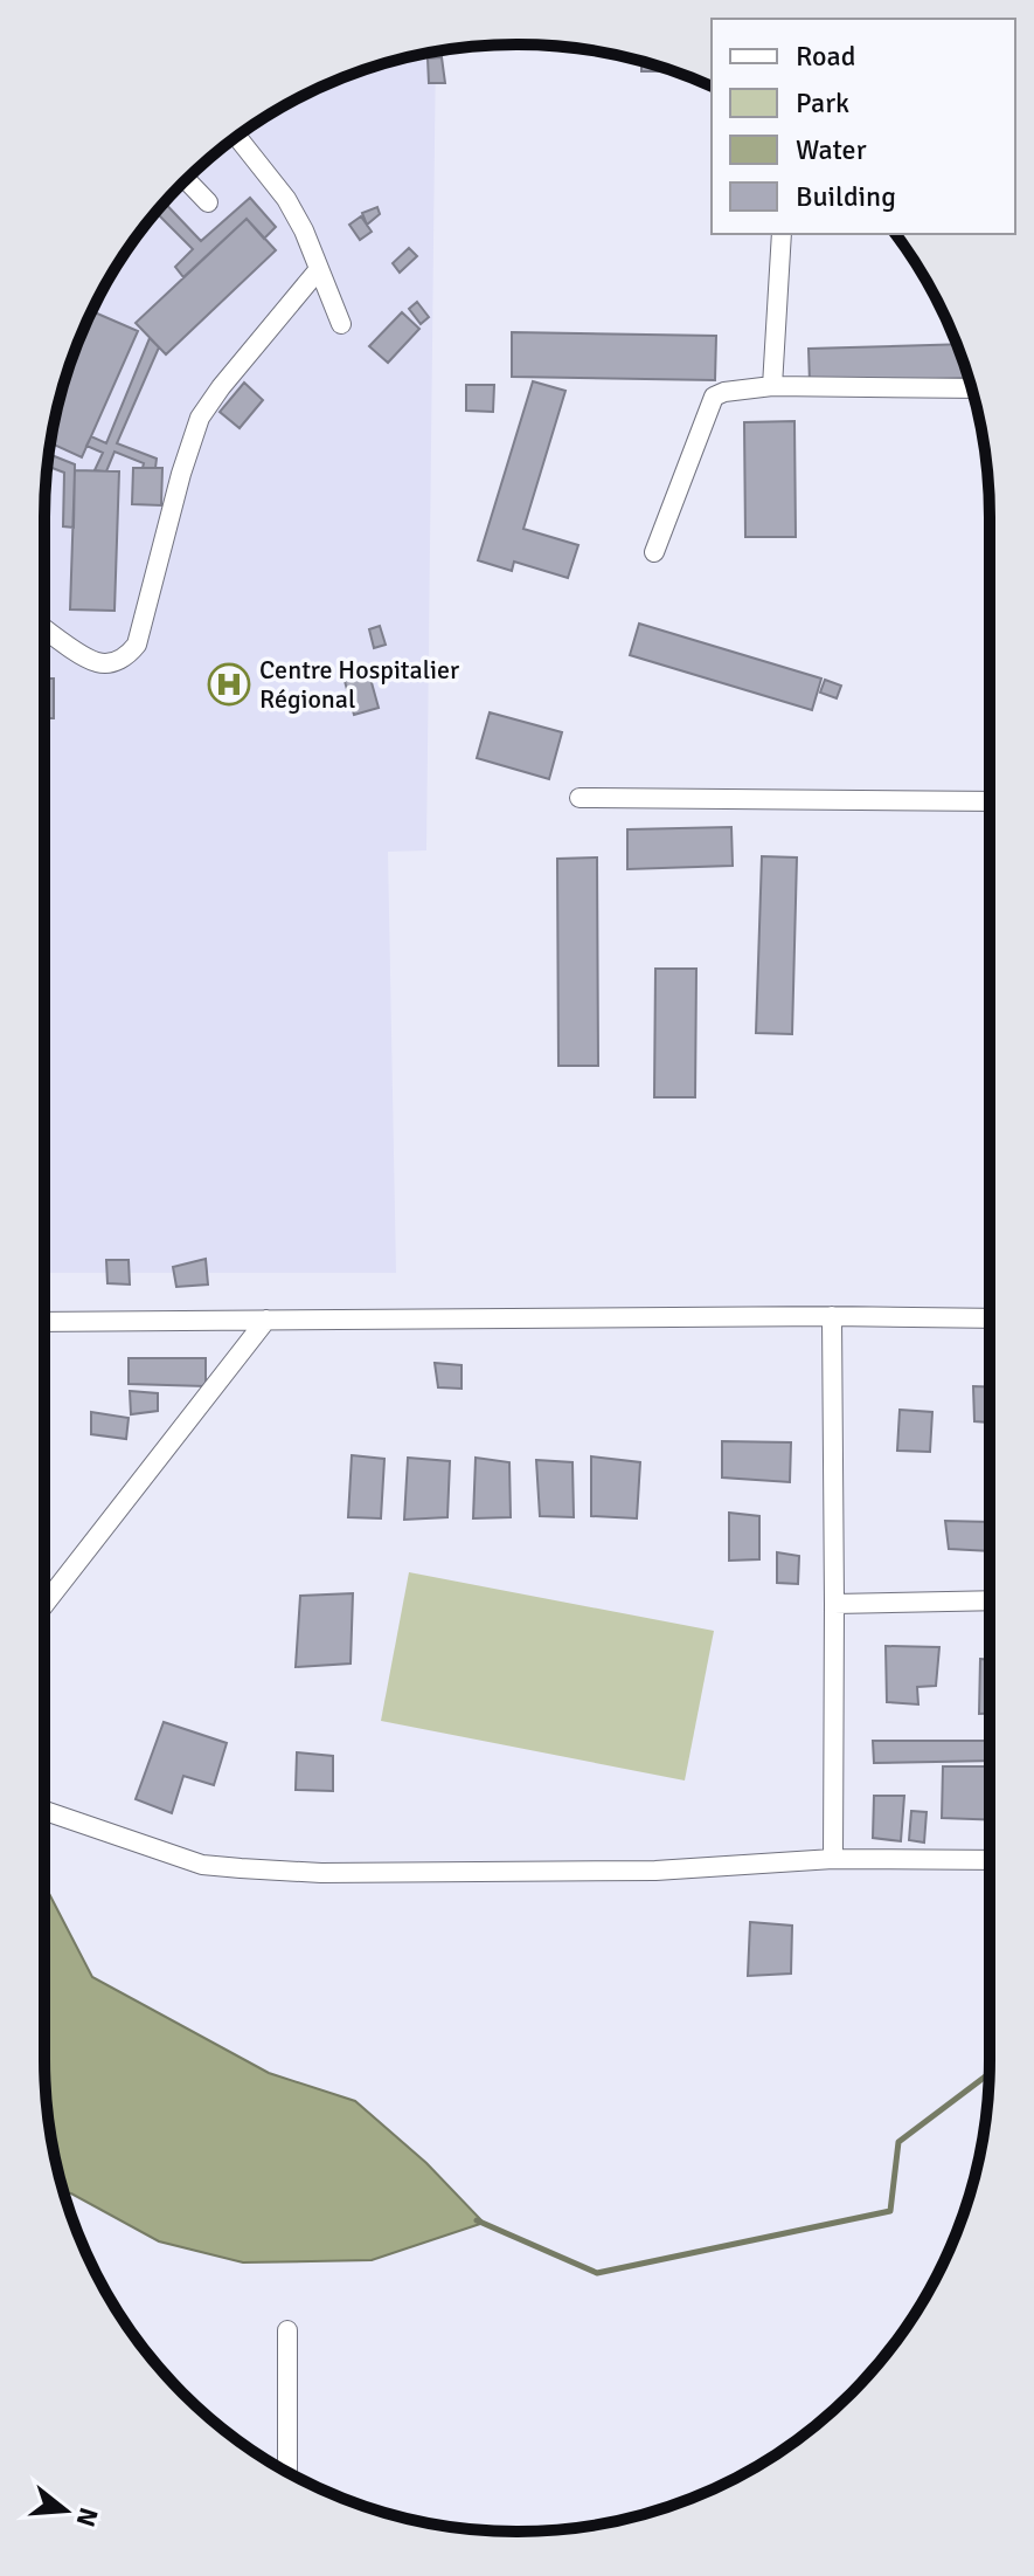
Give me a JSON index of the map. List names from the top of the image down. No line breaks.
{"places":{"hospital":["Centre Hospitalier Régional"]},"legend":["Road","Park","Water","Building"],"north":"right"}
